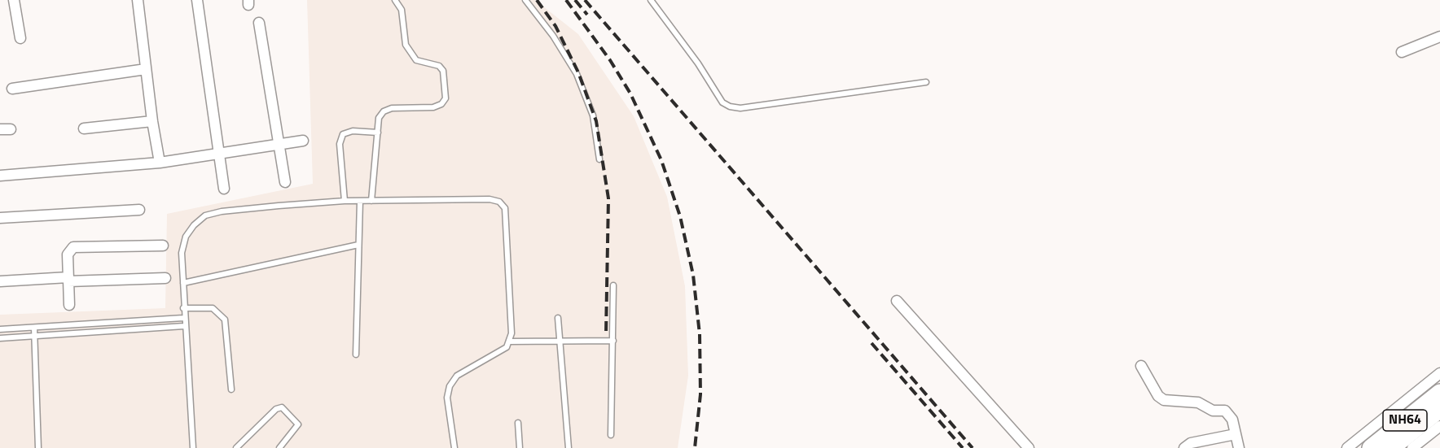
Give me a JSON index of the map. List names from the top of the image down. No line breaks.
{"streets":{"highway":["NH64"]}}
